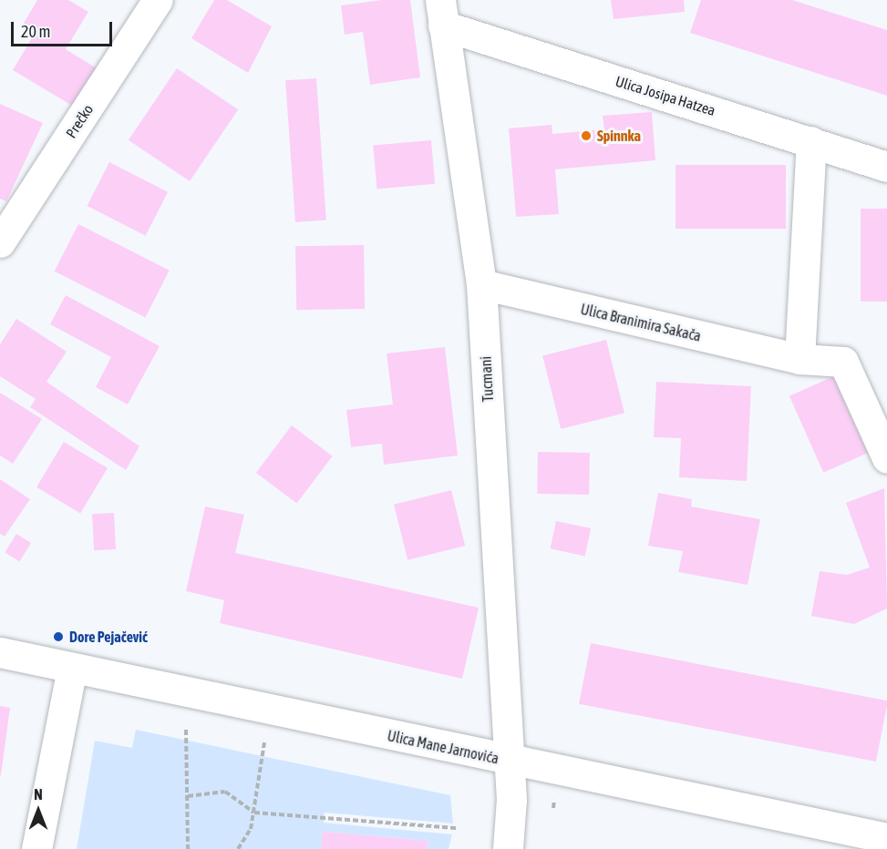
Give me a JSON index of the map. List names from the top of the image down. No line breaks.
{"streets":{"street":["Ulica Josipa Hatzea","Prečko","Ulica Branimira Sakača","Tucmani","Ulica Mane Jarnovića"]},"crossings":[["Ulica Josipa Hatzea","Tucmani"],["Ulica Branimira Sakača","Tucmani"],["Tucmani","Ulica Mane Jarnovića"]],"places":["Spinnka","Dore Pejačević"],"scale_bar":"20 m","north":"top"}
